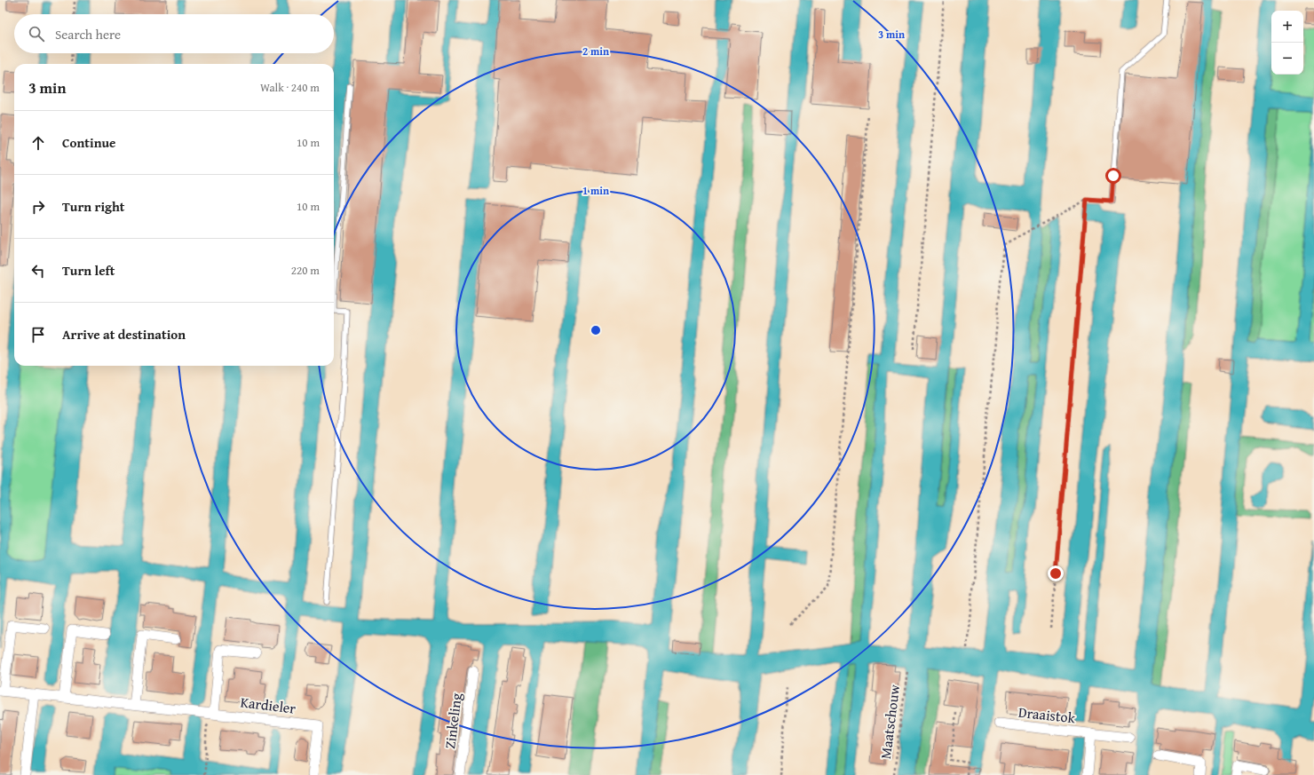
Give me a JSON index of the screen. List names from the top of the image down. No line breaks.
{"streets":{"street":["Kardieler","Draaistok","Zinkeling"],"path":["Maatschouw"]},"page":{"map_buttons":["+","−"],"search":"Search here","heading":["3 min","Walk · 240 m"],"list":[["Continue","10 m"],["Turn right","10 m"],["Turn left","220 m"],"Arrive at destination"]},"rings":["3 min","2 min","1 min"]}
